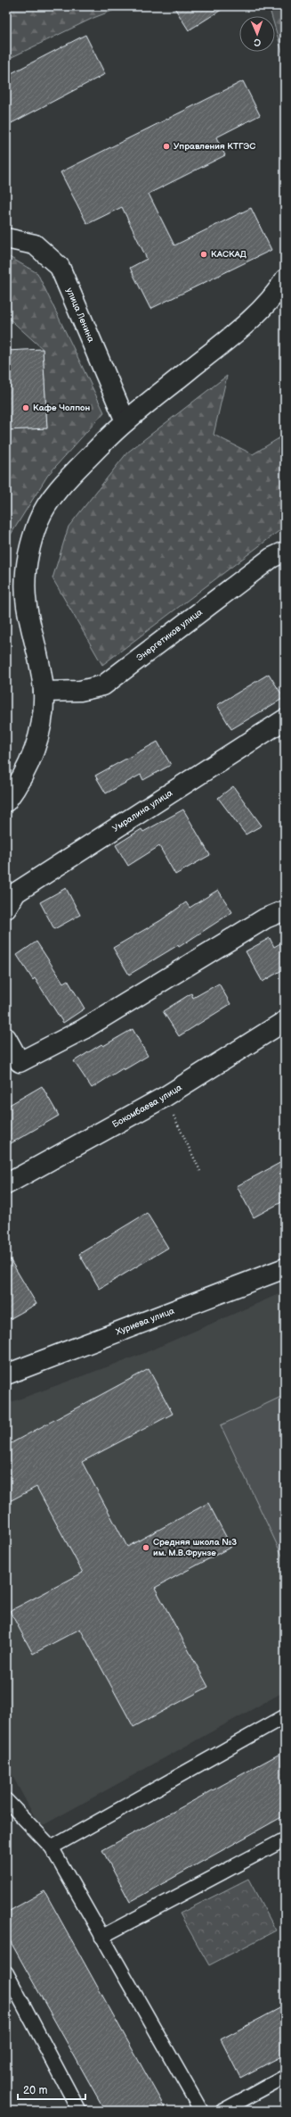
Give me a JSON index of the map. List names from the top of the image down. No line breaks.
{"streets":{"street":["улица Ленина","Энергетиков улица","Умралина улица","Бокомбаева улица","Хуриева улица"]},"places":["Управления КТГЭС","КАСКАД","Кафе Чолпон","Средняя школа №3 им. М.В.Фрунзе"],"scale_bar":"20 m","north":"bottom"}
